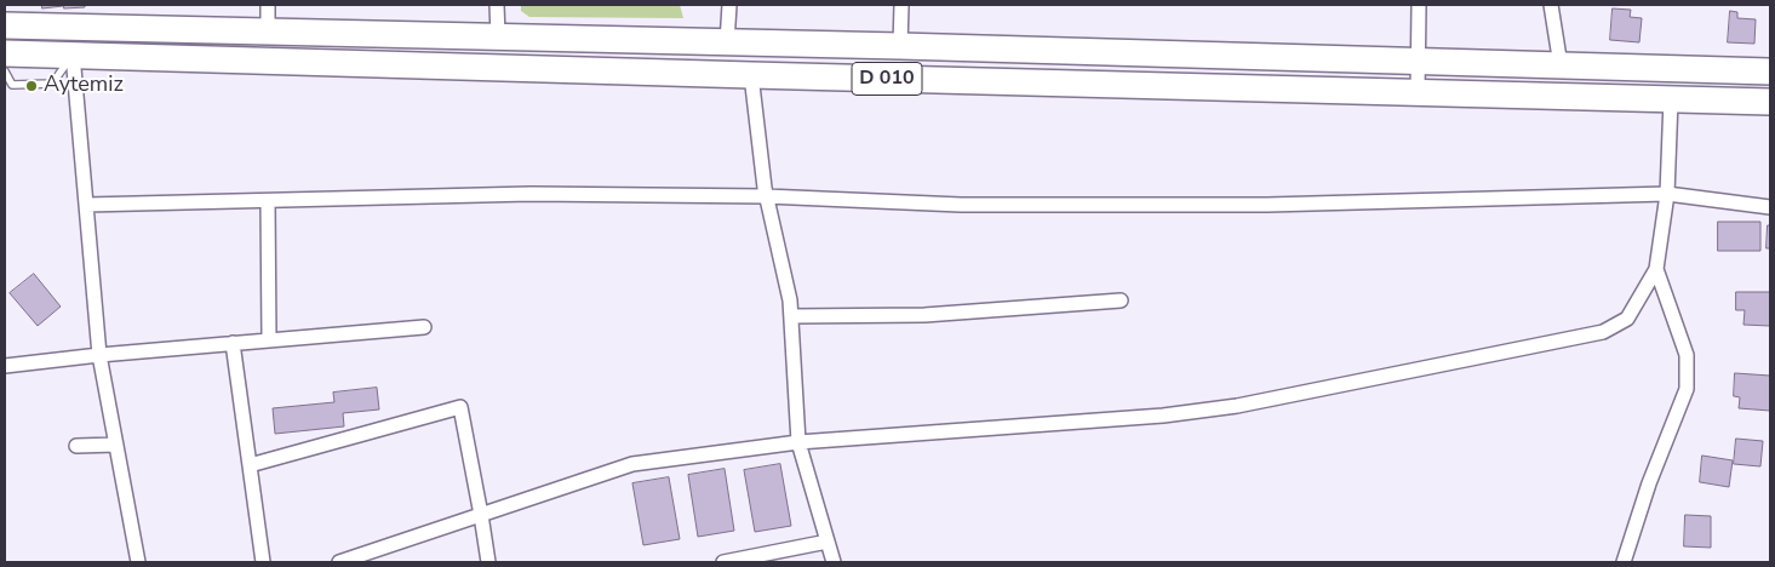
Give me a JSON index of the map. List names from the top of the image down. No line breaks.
{"streets":{"highway":["D 010"]},"places":["Aytemiz"]}
